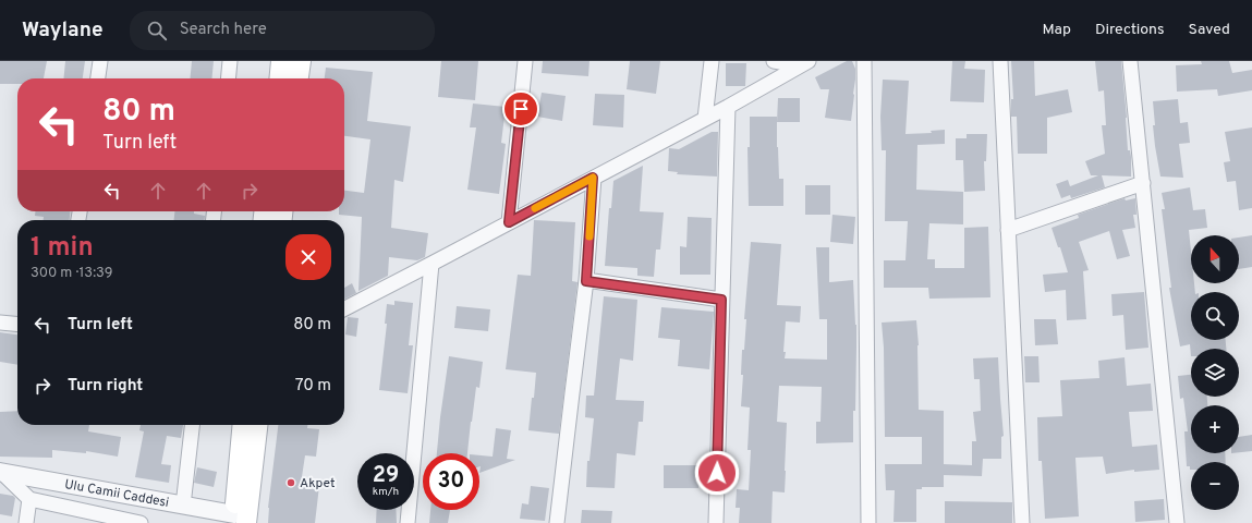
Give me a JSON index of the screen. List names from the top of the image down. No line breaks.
{"streets":{"street":["Ulu Camii Caddesi"]},"places":["Akpet"],"north":"top","page":{"header":"Waylane","search":"Search here","nav":["Map","Directions","Saved"],"turn":["80 m","Turn left"],"heading":["1 min","300 m · 13:39"],"map_buttons":["+","−"],"list":[{"name":"Turn left","value":"80 m"},{"name":"Turn right","value":"70 m"}],"speed":"29 km/h","limit":"30"}}
